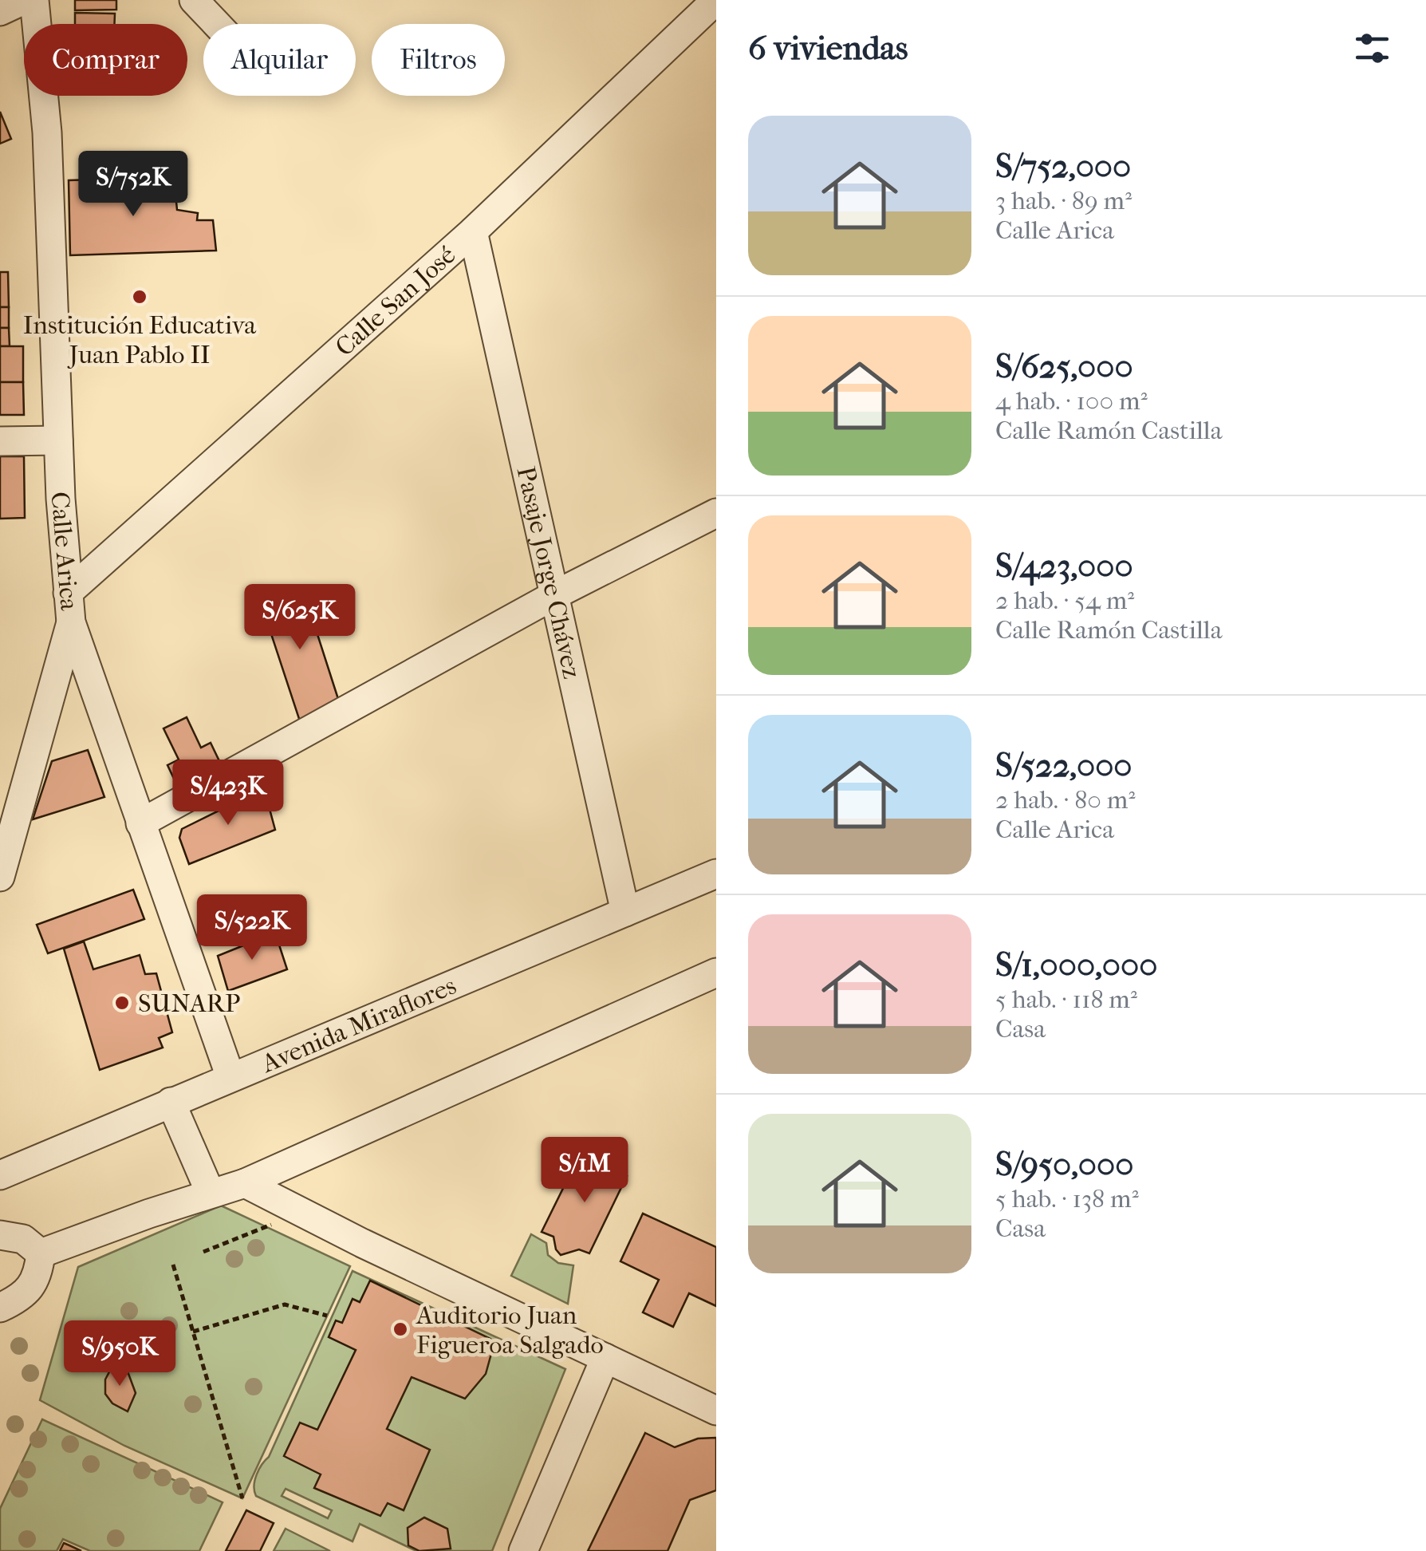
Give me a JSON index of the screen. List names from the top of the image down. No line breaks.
{"streets":{"street":["Calle San José","Calle Arica","Pasaje Jorge Chávez","Avenida Miraflores"]},"crossings":[["Calle San José","Calle Arica"],["Calle San José","Pasaje Jorge Chávez"],["Calle Arica","Avenida Miraflores"],["Pasaje Jorge Chávez","Avenida Miraflores"]],"places":["Institución Educativa Juan Pablo II","SUNARP","Auditorio Juan Figueroa Salgado"],"page":{"heading":"6 viviendas","chip":["Comprar","Alquilar","Filtros"],"list":[{"name":"S/752,000","note":"3 hab. · 89 m² · Calle Arica"},{"name":"S/625,000","note":"4 hab. · 100 m² · Calle Ramón Castilla"},{"name":"S/423,000","note":"2 hab. · 54 m² · Calle Ramón Castilla"},{"name":"S/522,000","note":"2 hab. · 80 m² · Calle Arica"},{"name":"S/1,000,000","note":"5 hab. · 118 m² · Casa"},{"name":"S/950,000","note":"5 hab. · 138 m² · Casa"}],"price":["S/752K","S/625K","S/423K","S/522K","S/1M","S/950K"]}}
